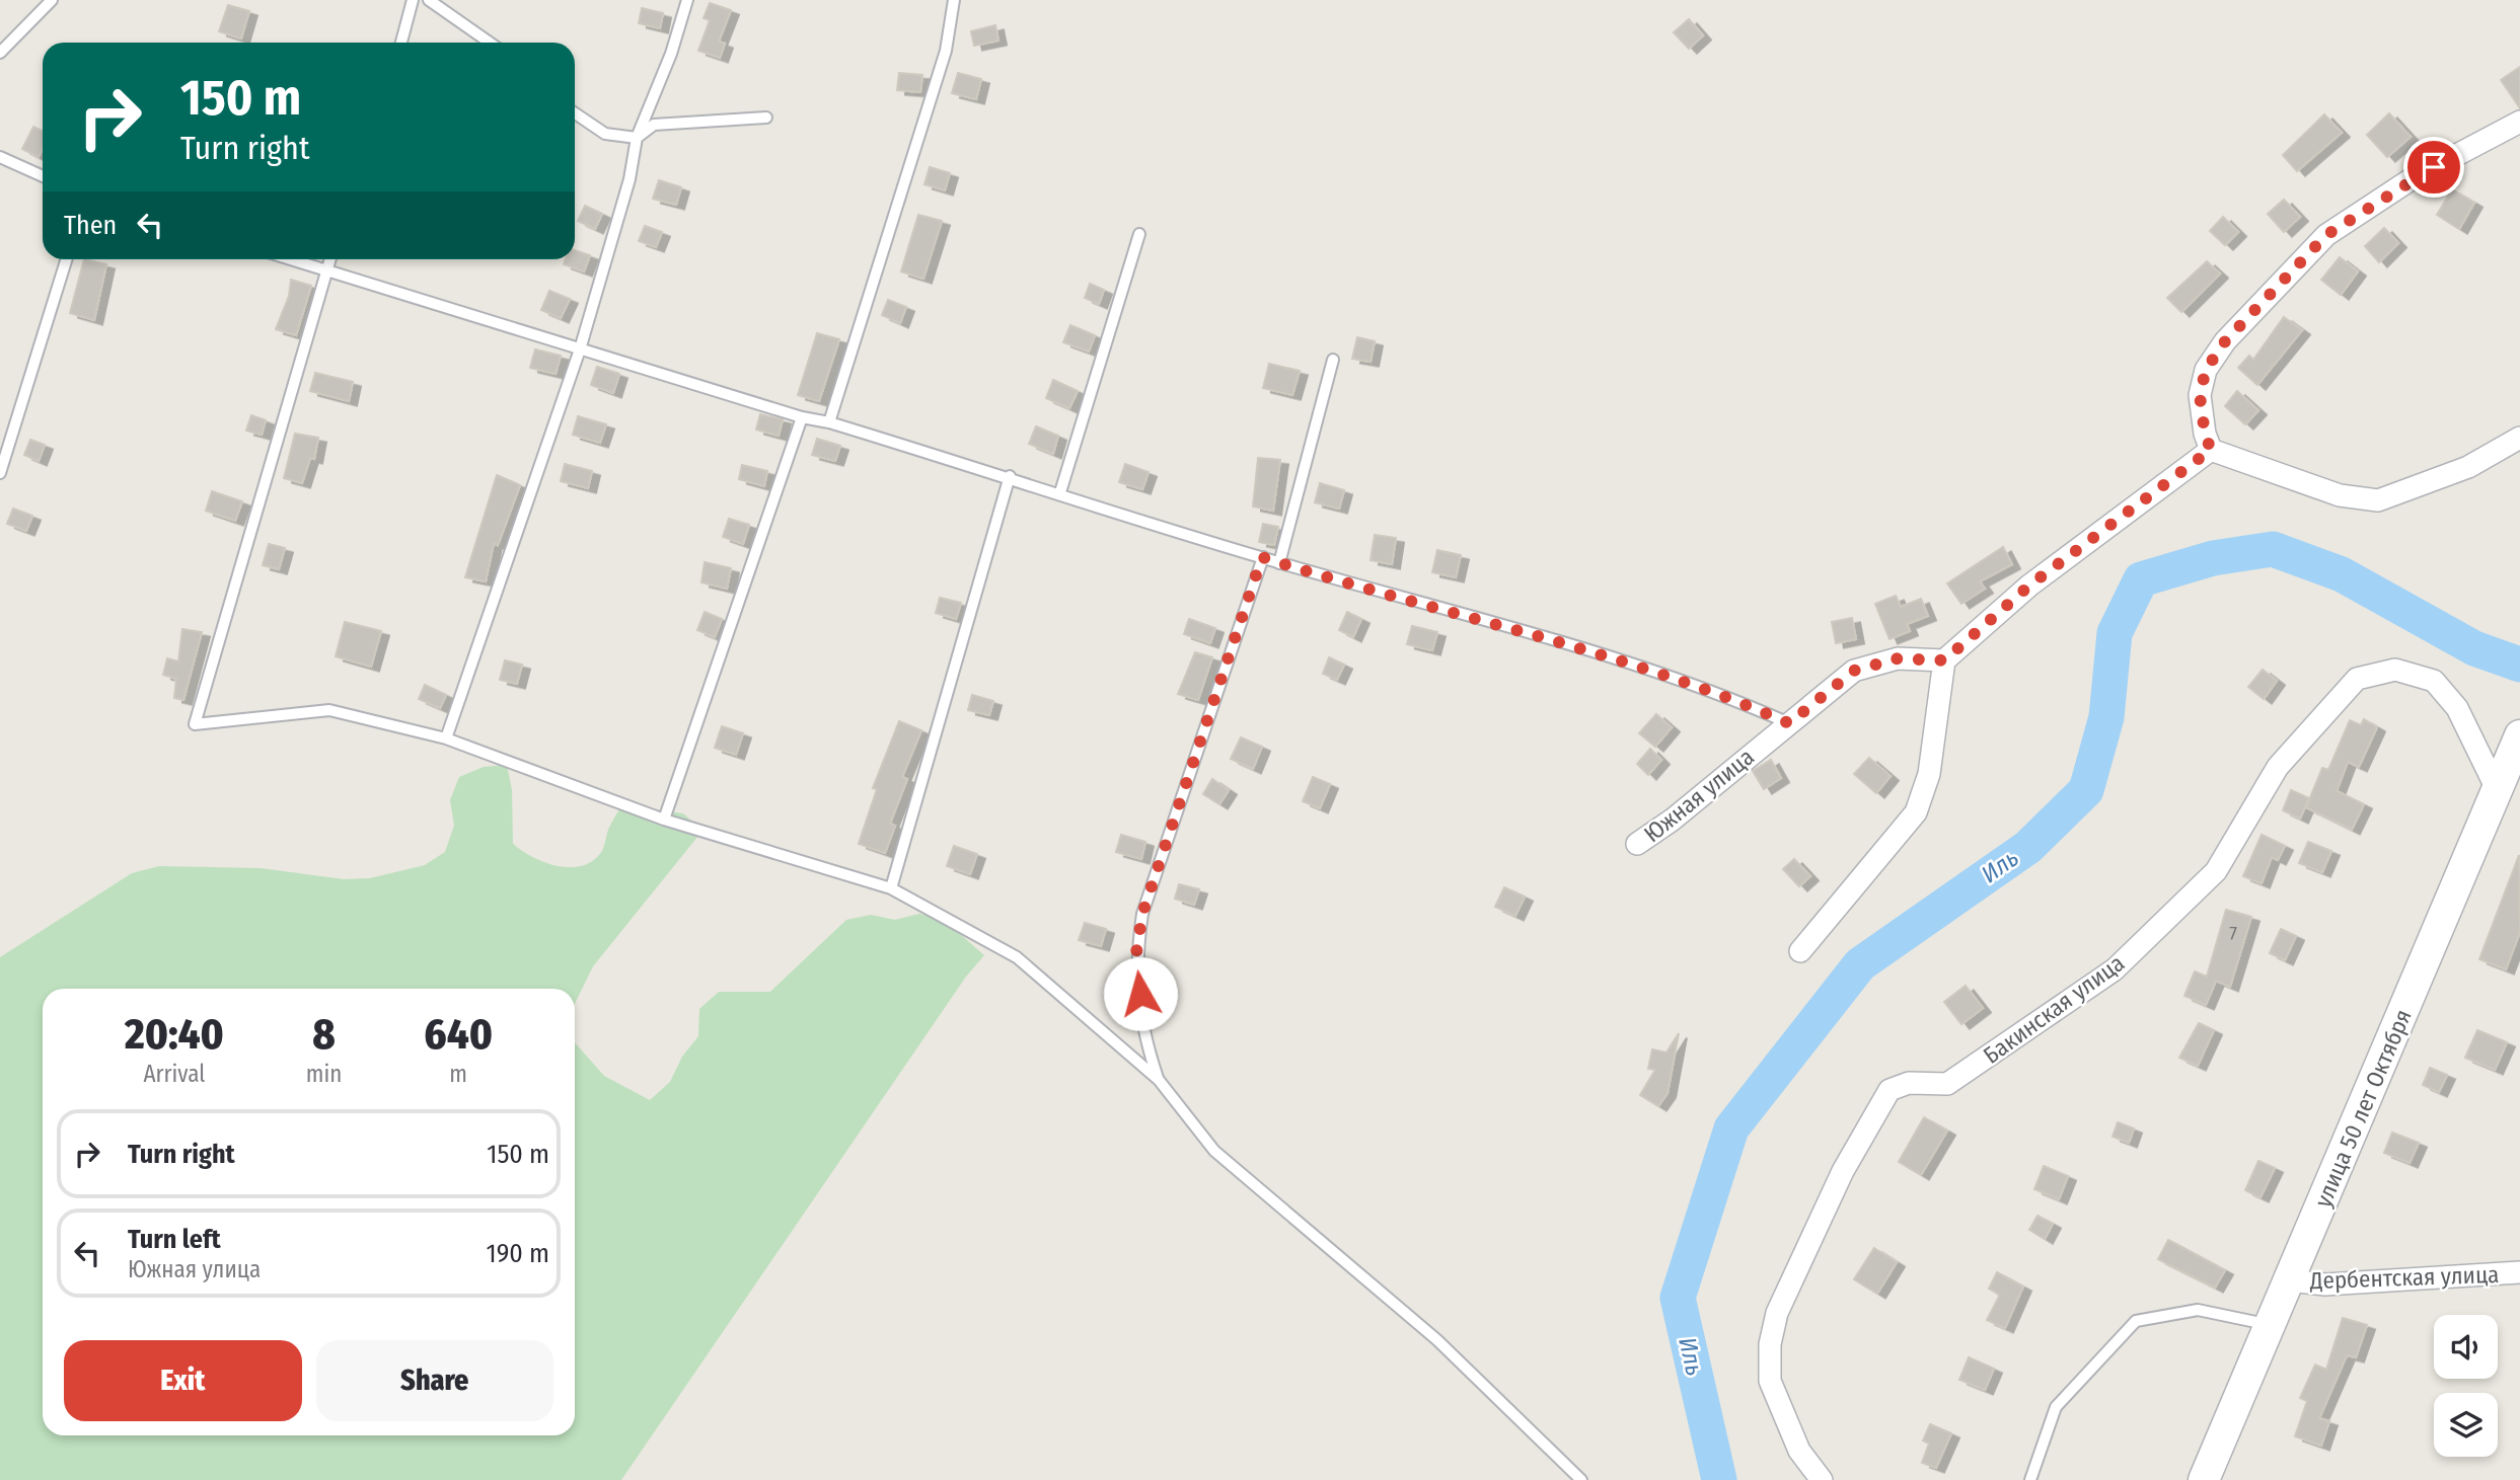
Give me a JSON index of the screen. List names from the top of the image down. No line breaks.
{"streets":{"street":["Южная улица","Бакинская улица","улица 50 лет Октября","Дербентская улица"]},"crossings":[["Бакинская улица","улица 50 лет Октября"],["улица 50 лет Октября","Дербентская улица"]],"water":["Иль"],"house_numbers":["7"],"page":{"turn":["150 m","Turn right"],"then":"Then","eta":["20:40","Arrival","8","min","640","m"],"list":[{"name":"Turn right","value":"150 m"},{"name":"Turn left","note":"Южная улица","value":"190 m"}],"buttons":["Exit","Share"]}}
